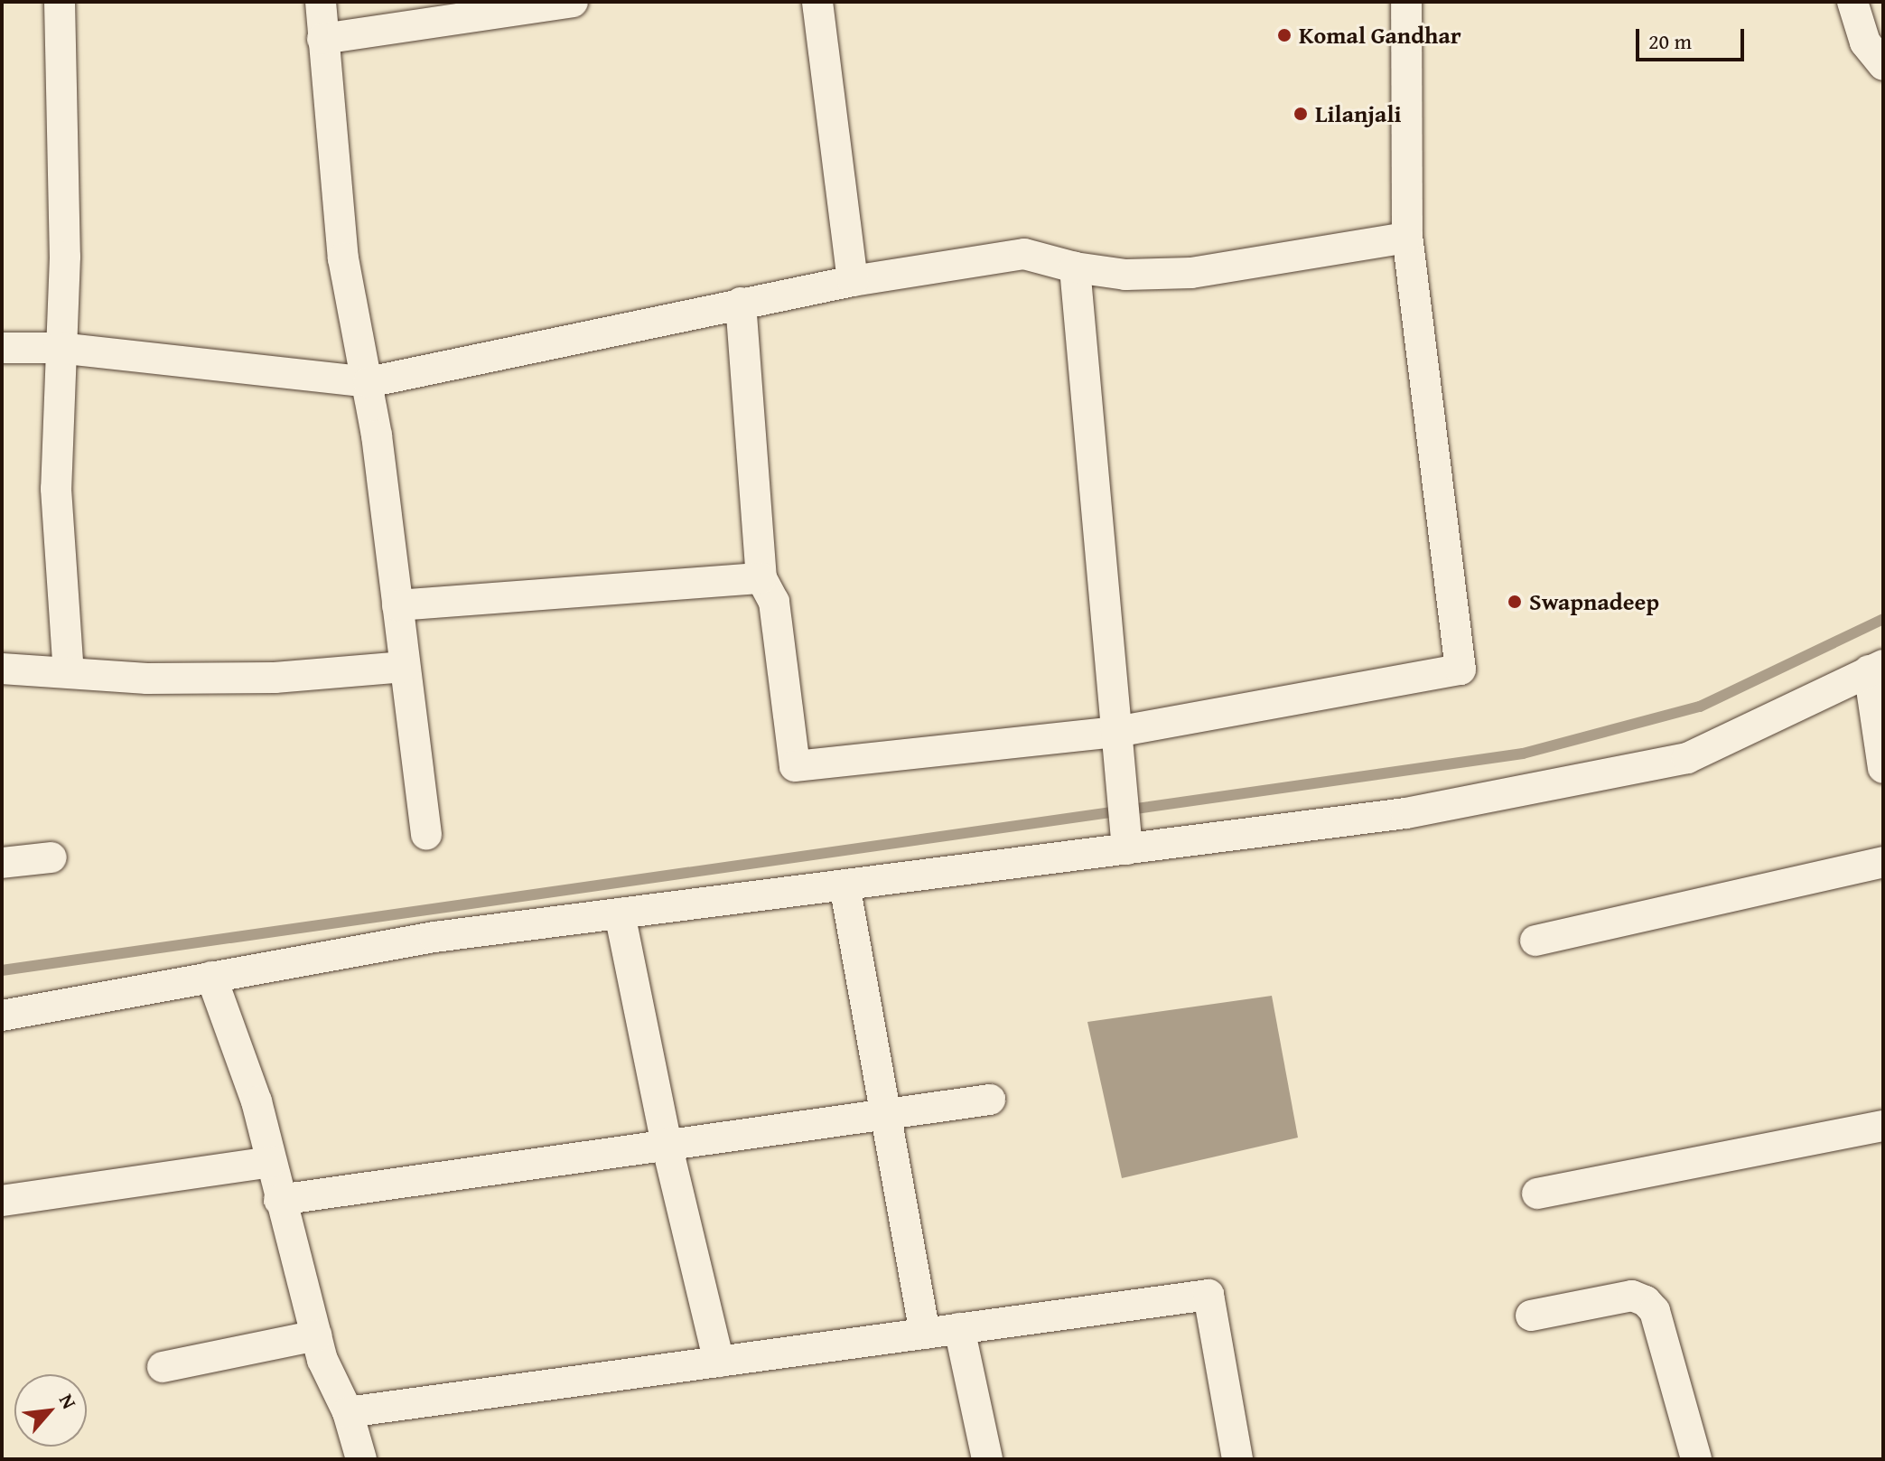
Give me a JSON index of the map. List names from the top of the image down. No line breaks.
{"places":["Komal Gandhar","Lilanjali","Swapnadeep"],"scale_bar":"20 m","north":"top right"}
